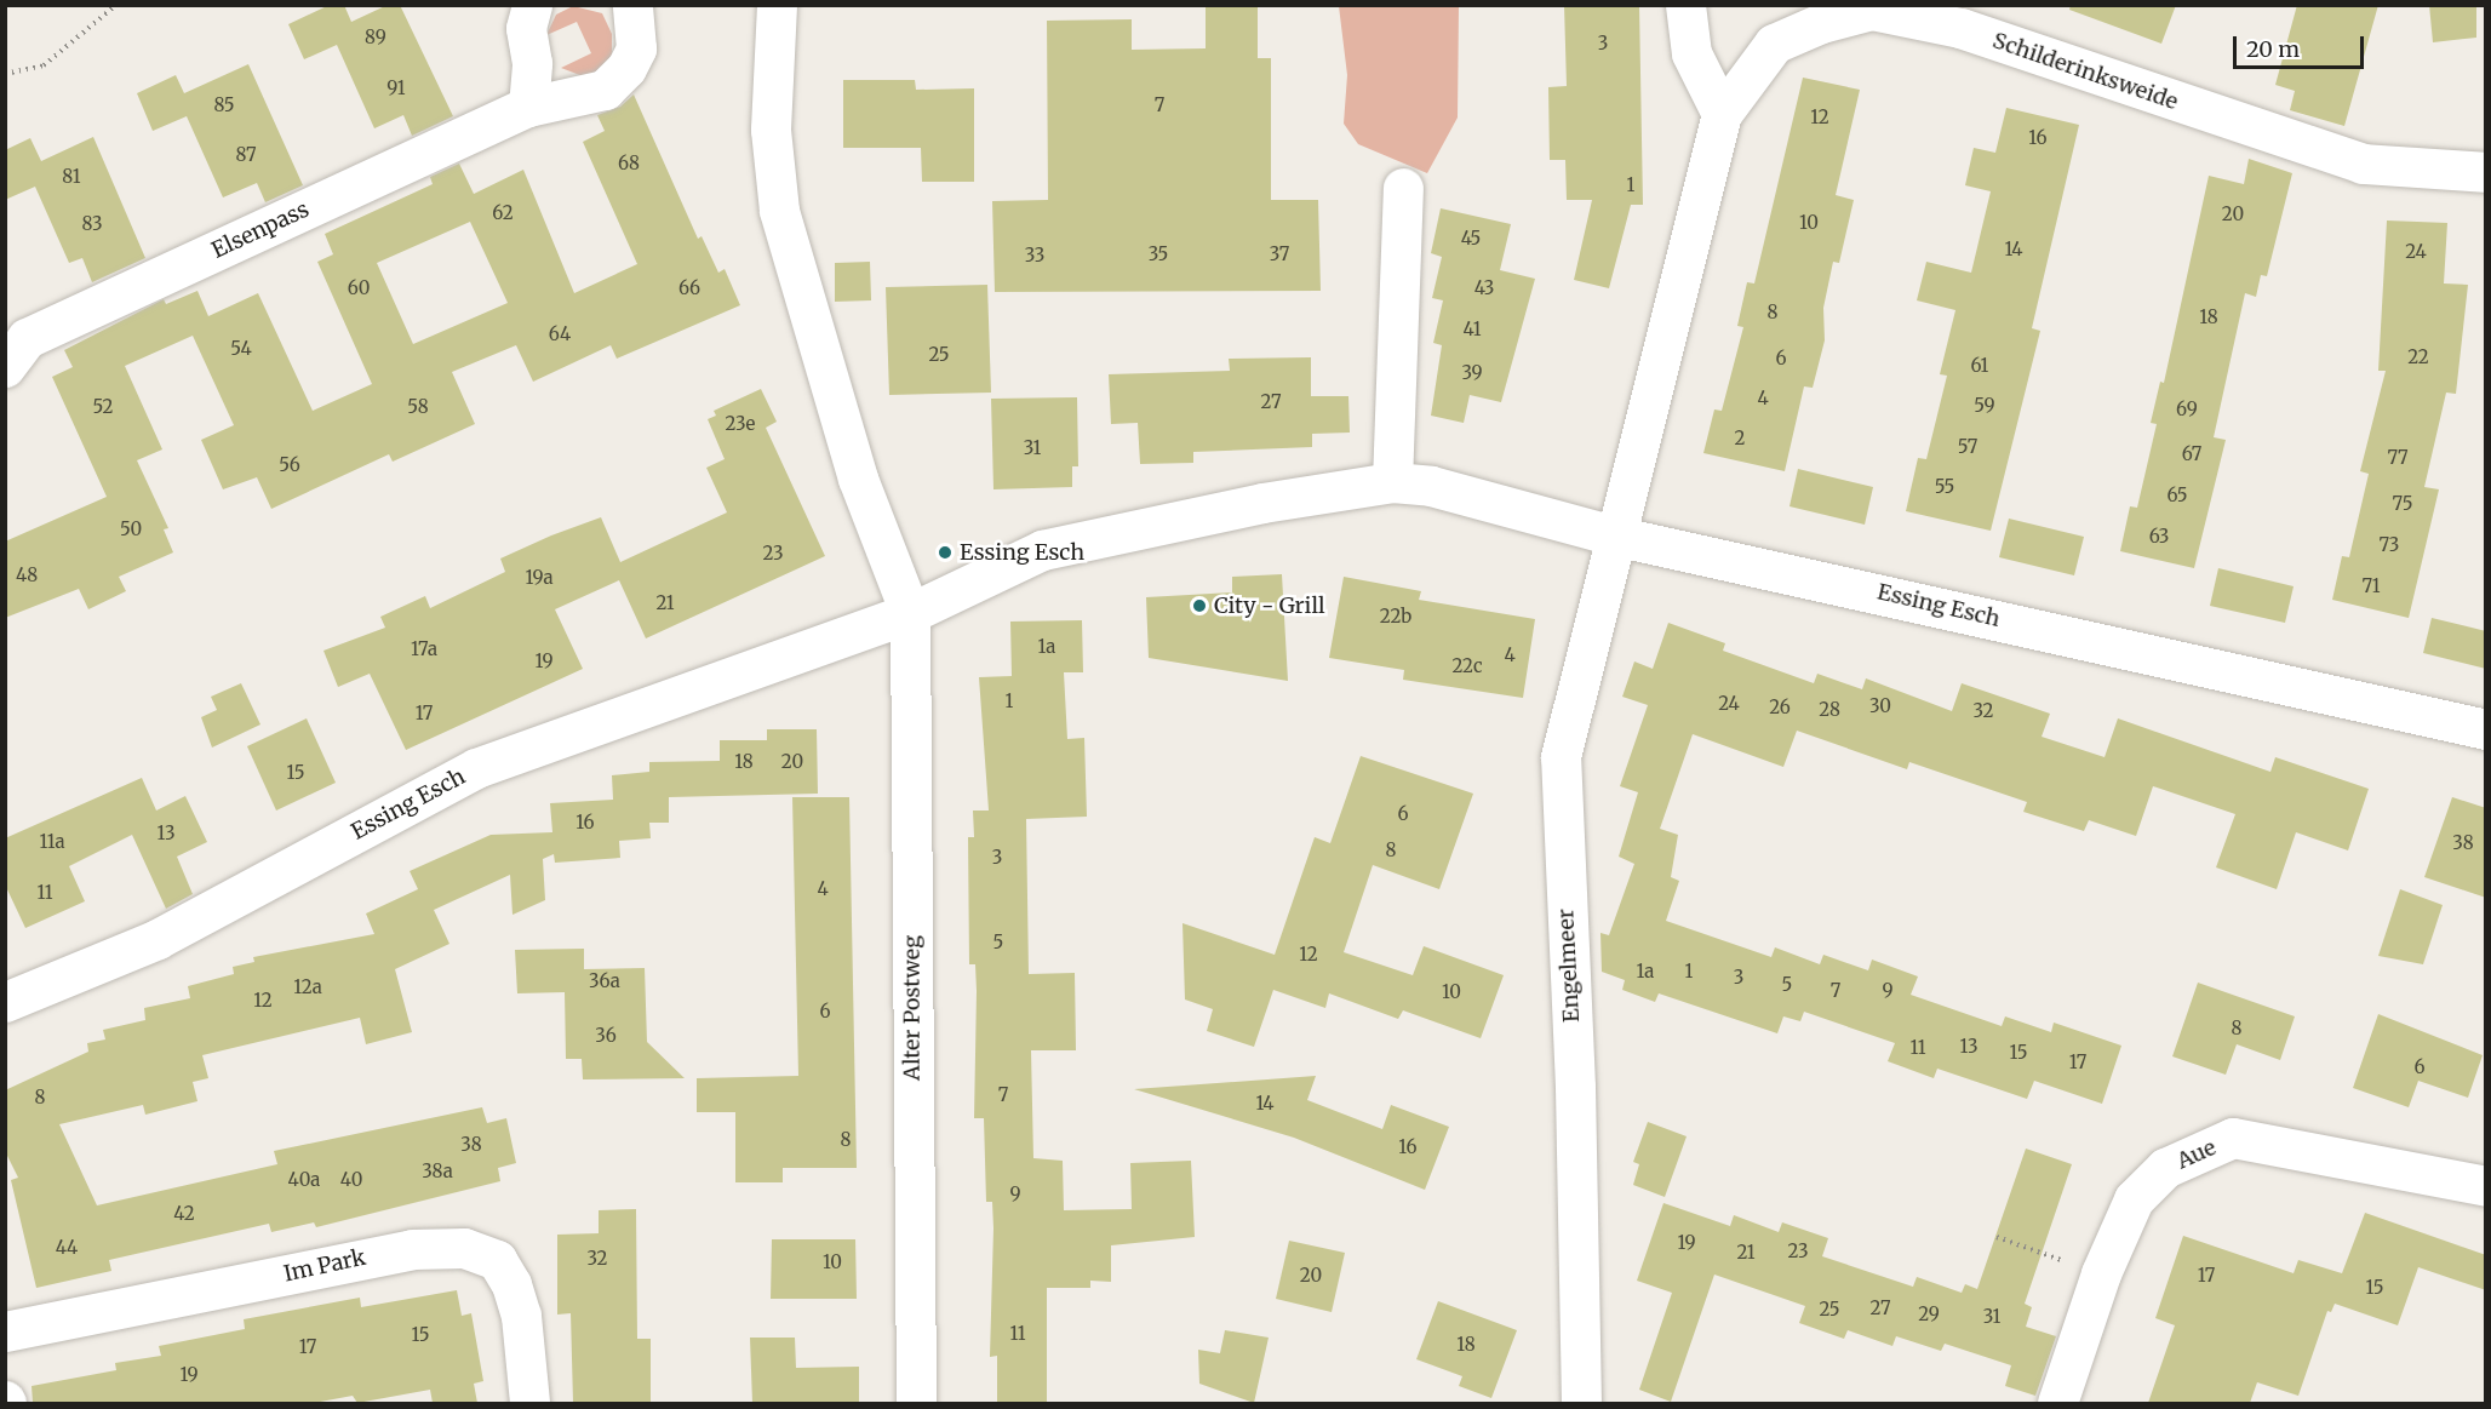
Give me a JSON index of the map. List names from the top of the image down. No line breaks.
{"streets":{"street":["Schilderinksweide","Elsenpass","Essing Esch","Engelmeer","Alter Postweg","Aue","Im Park"]},"crossings":[["Schilderinksweide","Essing Esch"],["Schilderinksweide","Engelmeer"],["Essing Esch","Engelmeer"],["Essing Esch","Alter Postweg"]],"places":["Essing Esch","City - Grill"],"house_numbers":["89","3","91","85","7","12","16","87","68","81","1","62","20","10","83","45","14","24","35","37","33","60","66","43","8","18","41","64","54","25","22","6","61","39","4","27","59","52","58","69","23e","2","57","31","67","77","56","55","65","75","50","63","73","23","48","19a","71","21","22b","1a","17a","4","19","22c","1","24","30","26","28","32","17","18","20","15","6","16","13","11a","38","8","3","4","11","5","12","1a","1","3","36a","5","12a","7","9","10","12","6","8","36","13","11","15","17","6","7","8","14","8","38","16","38a","40a","40","9","42","19","44","23","21","32","10","20","17","15","27","25","29","31","11","15","18","17","19"],"scale_bar":"20 m"}
